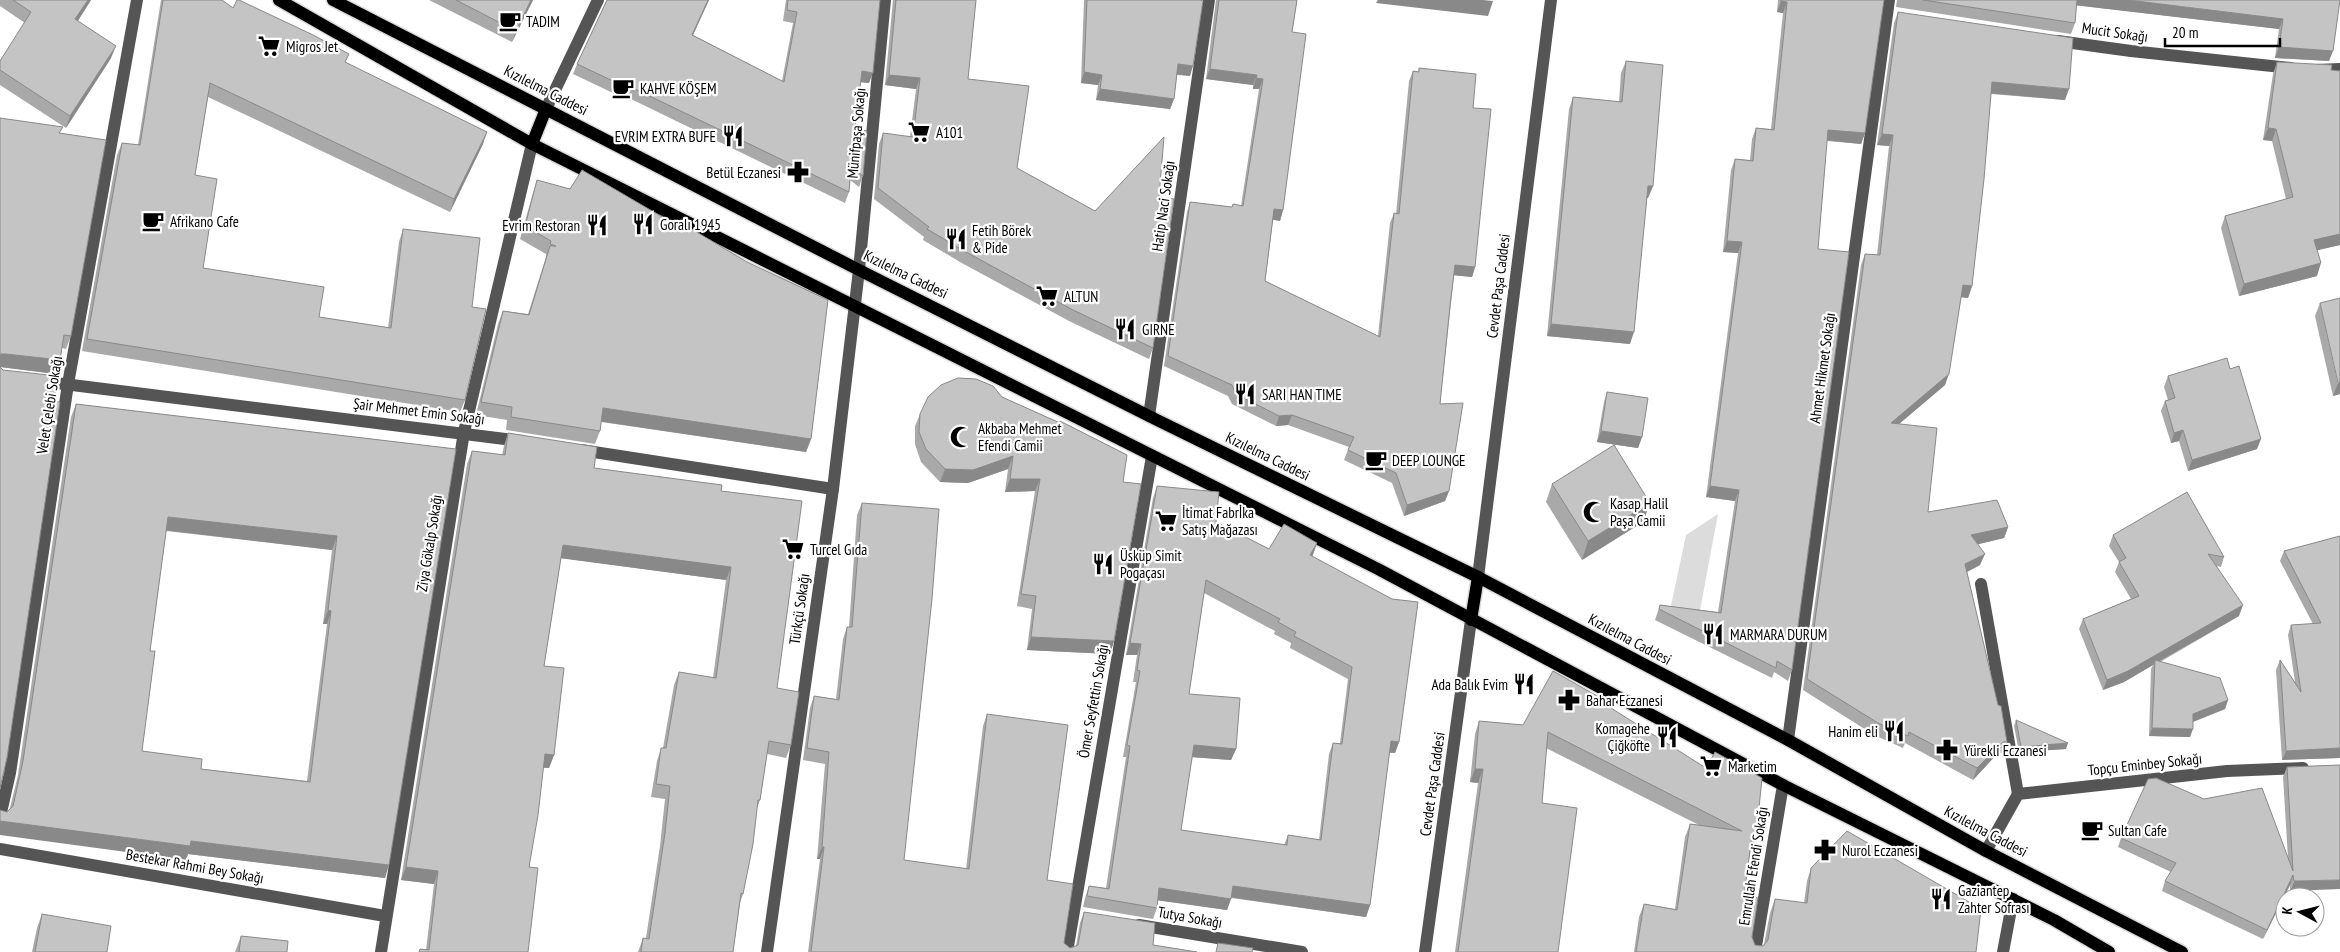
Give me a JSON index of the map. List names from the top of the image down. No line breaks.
{"streets":{"main road":["Kızılelma Caddesi"],"street":["Mucit Sokağı","Münifpaşa Sokağı","Hatip Naci Sokağı","Cevdet Paşa Caddesi","Ahmet Hikmet Sokağı","Velet Çelebi Sokağı","Şair Mehmet Emin Sokağı","Ziya Gökalp Sokağı","Türkçü Sokağı","Ömer Seyfettin Sokağı","Topçu Eminbey Sokağı","Bestekar Rahmi Bey Sokağı","Emrullah Efendi Sokağı","Tutya Sokağı"]},"crossings":[["Kızılelma Caddesi","Münifpaşa Sokağı"],["Kızılelma Caddesi","Hatip Naci Sokağı"],["Kızılelma Caddesi","Cevdet Paşa Caddesi"],["Kızılelma Caddesi","Ahmet Hikmet Sokağı"],["Kızılelma Caddesi","Türkçü Sokağı"],["Münifpaşa Sokağı","Türkçü Sokağı"],["Velet Çelebi Sokağı","Şair Mehmet Emin Sokağı"],["Şair Mehmet Emin Sokağı","Ziya Gökalp Sokağı"],["Ziya Gökalp Sokağı","Bestekar Rahmi Bey Sokağı"]],"places":{"cafe":["TADIM","KAHVE KÖŞEM","Afrikano Cafe","DEEP LOUNGE","Sultan Cafe"],"supermarket":["Migros Jet","A101","ALTUN","İtimat Fabrİka Satış Mağazası","Turcel Gıda","Marketim"],"restaurant":["EVRIM EXTRA BUFE","Goralı 1945","Evrim Restoran","Fetih Börek & Pide","GIRNE","SARI HAN TIME","Üsküp Simit Pogaçası","MARMARA DURUM","Ada Balık Evim","Hanim eli","Komagehe Çiğköfte","Gaziantep Zahter Sofrası"],"pharmacy":["Betül Eczanesi","Bahar Eczanesi","Yürekli Eczanesi","Nurol Eczanesi"],"mosque":["Akbaba Mehmet Efendi Camii","Kasap Halil Paşa Camii"]},"scale_bar":"20 m","north":"left"}
